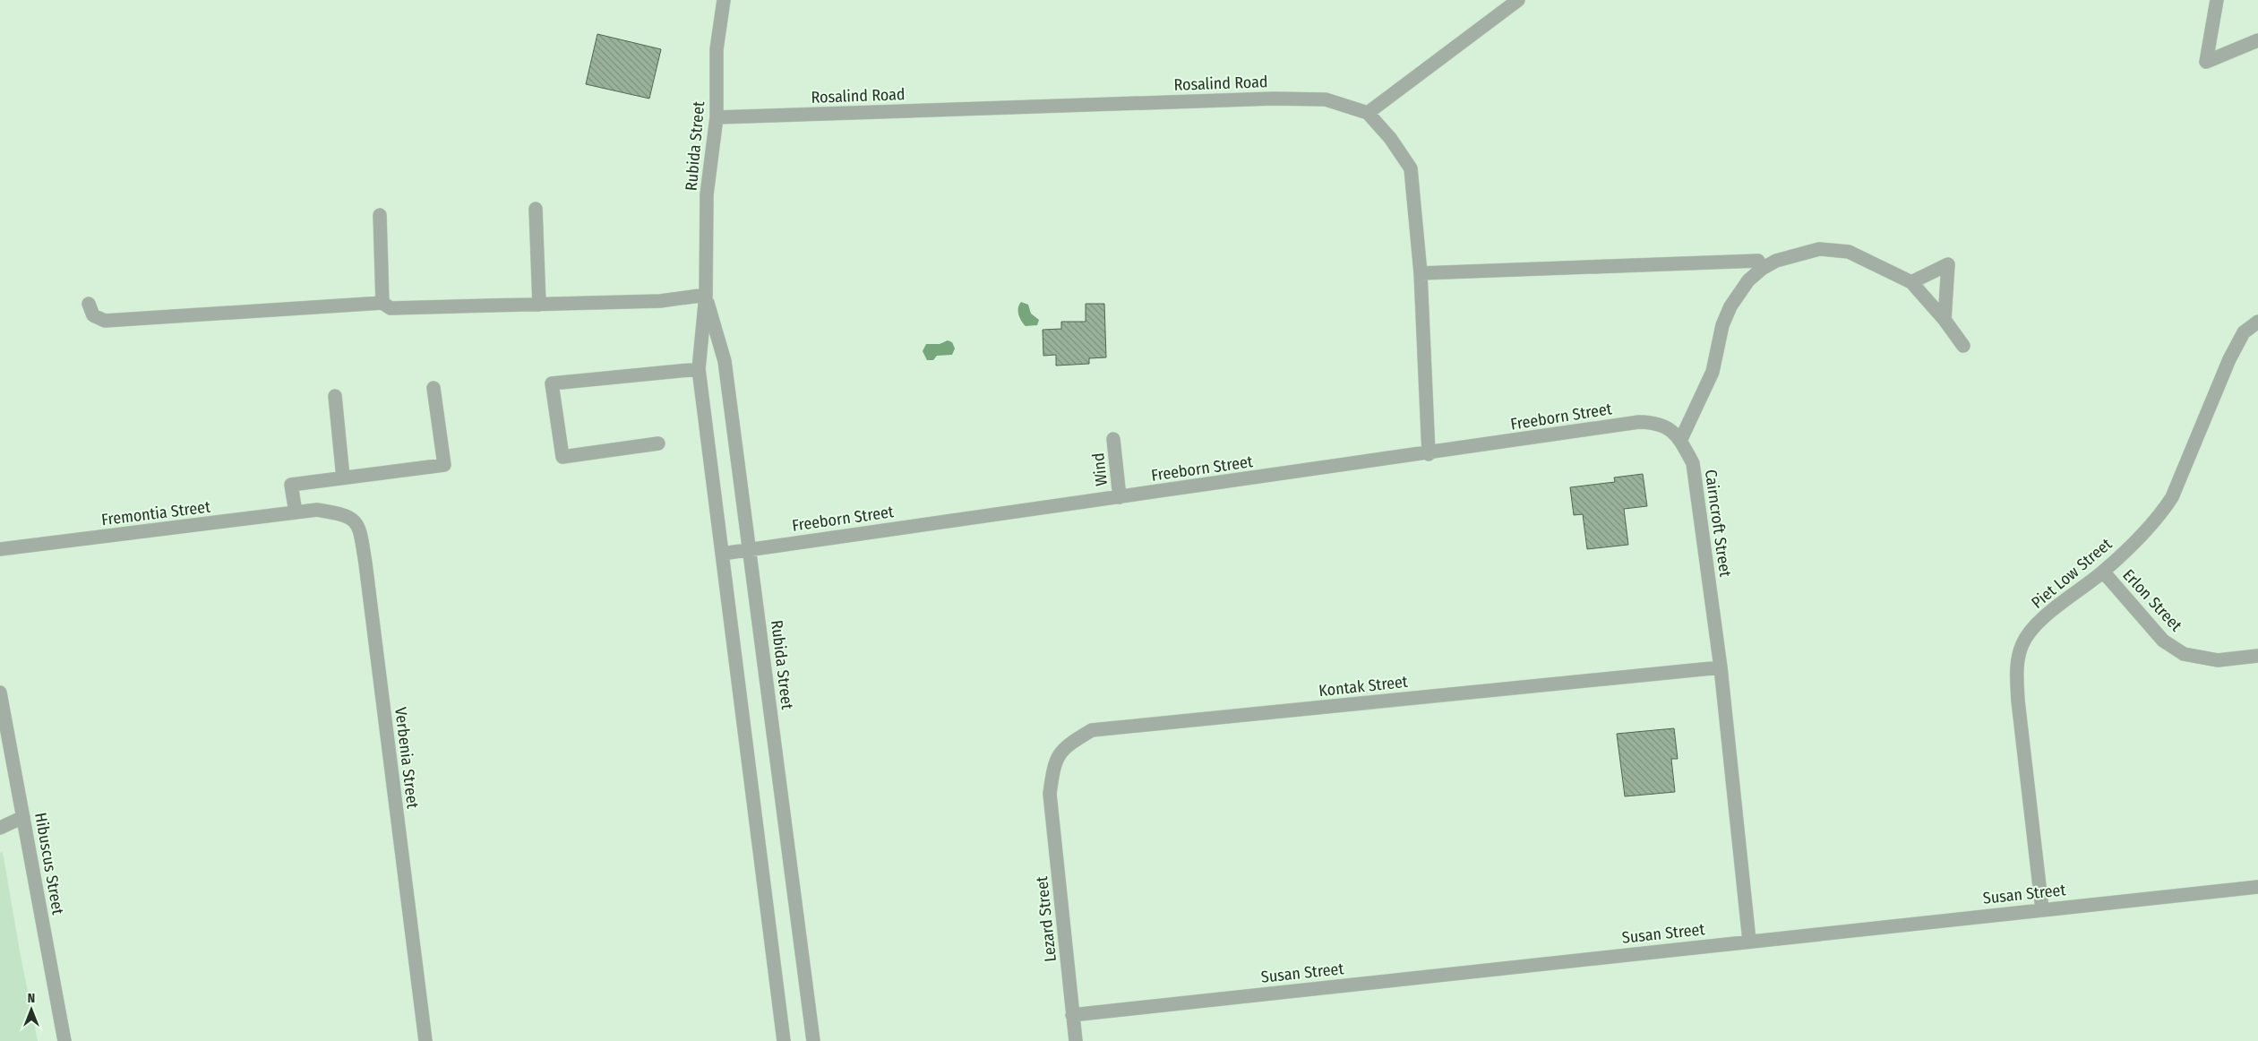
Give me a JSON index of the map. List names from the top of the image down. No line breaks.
{"streets":{"street":["Rosalind Road","Rubida Street","Freeborn Street","Wind","Fremontia Street","Cairncroft Street","Piet Low Street","Erlon Street","Kontak Street","Verbenia Street","Hibuscus Street","Susan Street","Lezard Street"]},"crossings":[["Rosalind Road","Rubida Street"],["Rubida Street","Freeborn Street"],["Freeborn Street","Wind"],["Freeborn Street","Cairncroft Street"],["Fremontia Street","Verbenia Street"],["Cairncroft Street","Kontak Street"],["Cairncroft Street","Susan Street"],["Piet Low Street","Erlon Street"],["Piet Low Street","Susan Street"],["Kontak Street","Lezard Street"],["Susan Street","Lezard Street"]],"north":"top"}
